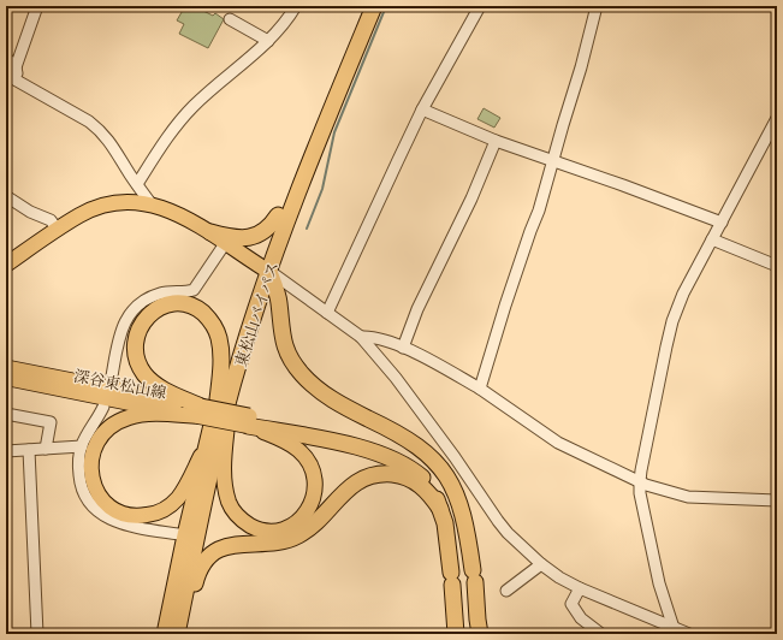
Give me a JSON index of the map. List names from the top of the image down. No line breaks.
{"streets":{"highway":["東松山バイパス"],"main road":["深谷東松山線"]}}
